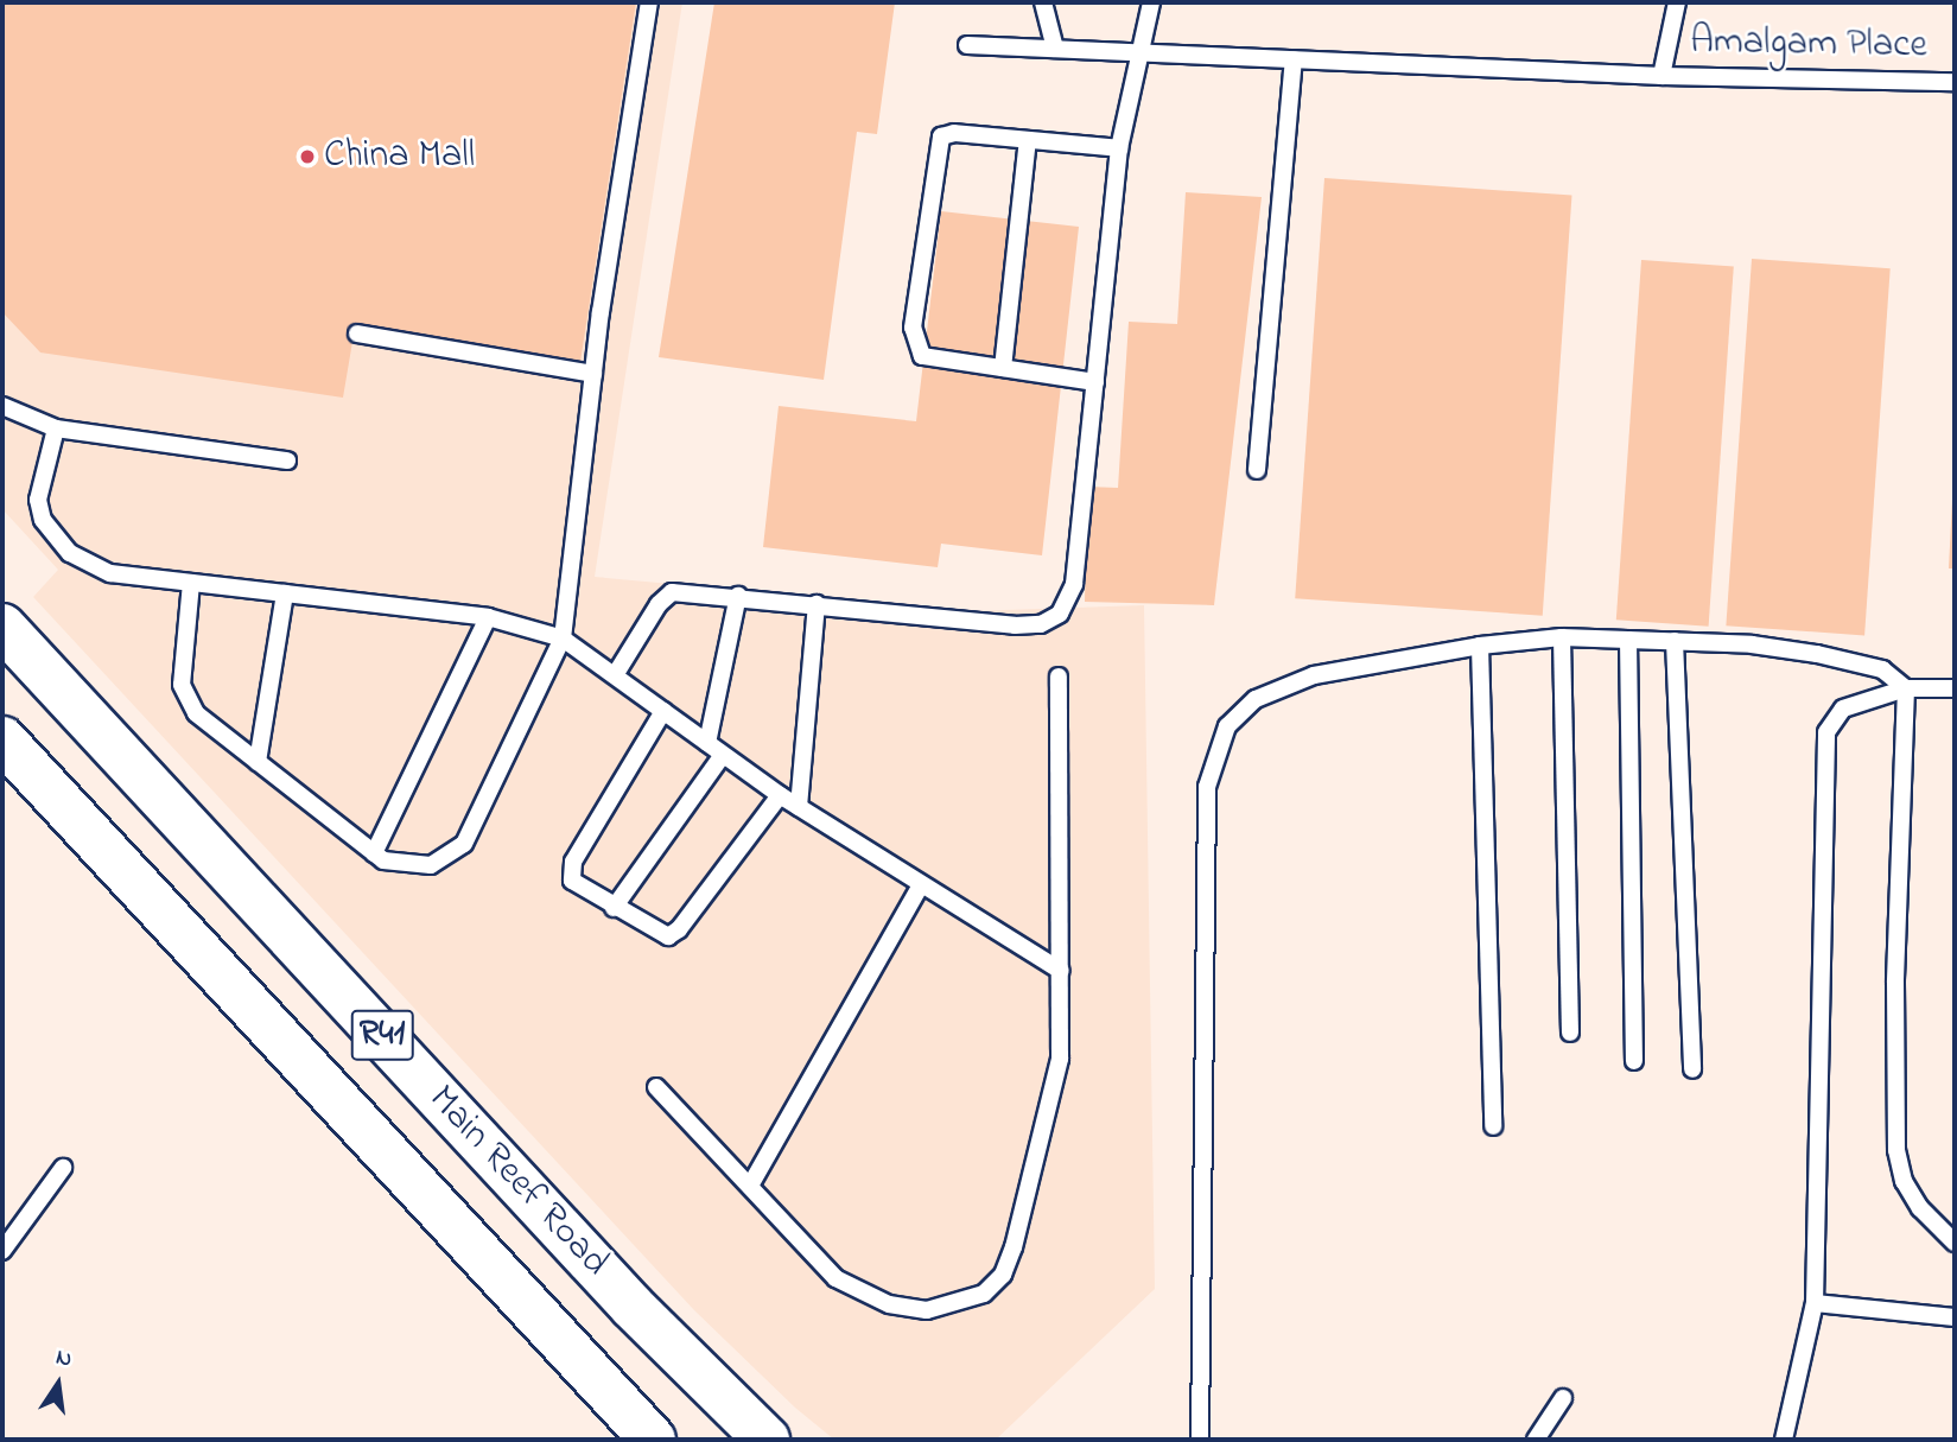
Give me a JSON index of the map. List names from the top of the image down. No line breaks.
{"streets":{"main road":["R41","Main Reef Road"],"lane":["Amalgam Place"]},"places":["China Mall"],"north":"top"}
